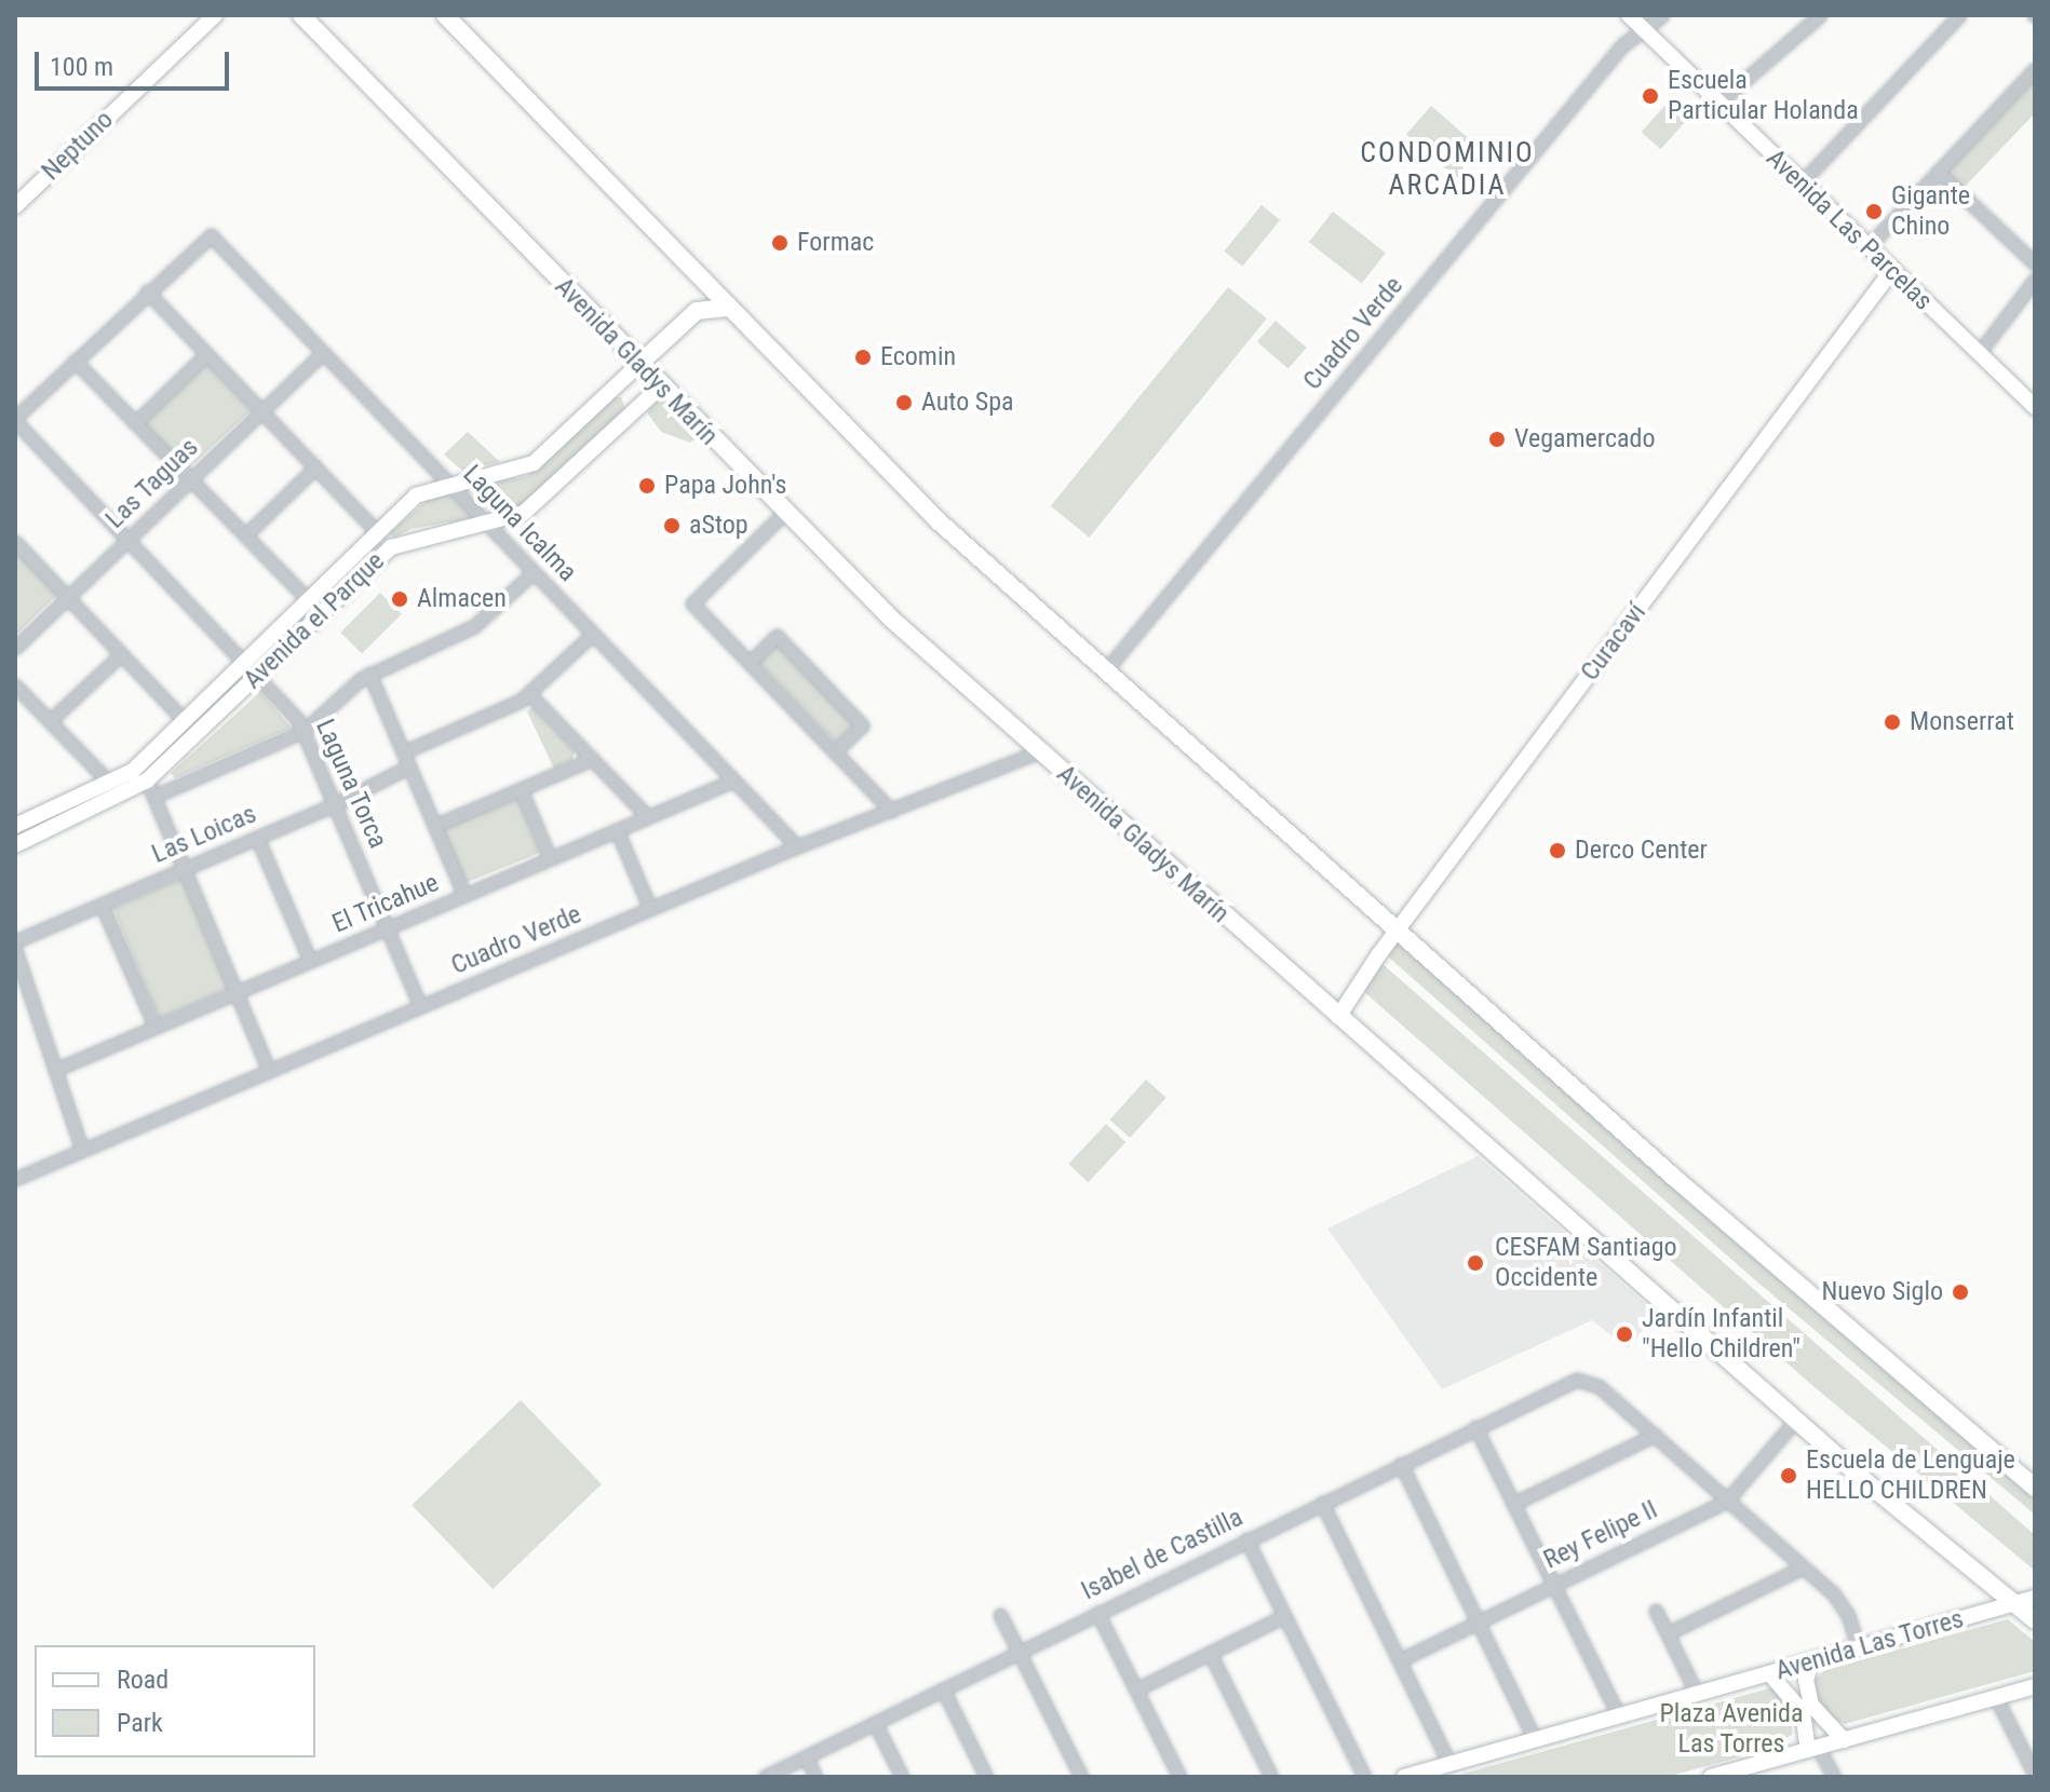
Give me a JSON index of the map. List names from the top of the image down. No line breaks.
{"streets":{"main road":["Avenida Gladys Marín"],"street":["Neptuno","Avenida Las Parcelas","Cuadro Verde","Las Taguas","Laguna Icalma","Avenida el Parque","Curacaví","Laguna Torca","Las Loicas","El Tricahue","Rey Felipe II","Isabel de Castilla","Avenida Las Torres"]},"crossings":[["Avenida Las Parcelas","Cuadro Verde"],["Avenida Las Parcelas","Curacaví"],["Cuadro Verde","Avenida Gladys Marín"],["Cuadro Verde","Laguna Icalma"],["Cuadro Verde","Laguna Torca"],["Avenida Gladys Marín","Avenida el Parque"],["Avenida Gladys Marín","Curacaví"],["Avenida Gladys Marín","Rey Felipe II"],["Avenida Gladys Marín","Avenida Las Torres"],["Las Taguas","Laguna Icalma"],["Las Taguas","Laguna Torca"],["Laguna Icalma","Avenida el Parque"],["Laguna Icalma","El Tricahue"],["Avenida el Parque","Laguna Torca"],["Laguna Torca","Las Loicas"],["Laguna Torca","El Tricahue"]],"districts":["CONDOMINIO ARCADIA"],"parks":["Plaza Avenida Las Torres"],"places":["Escuela Particular Holanda","Gigante Chino","Formac","Ecomin","Auto Spa","Vegamercado","Papa John's","aStop","Almacen","Monserrat","Derco Center","CESFAM Santiago Occidente","Nuevo Siglo","Jardín Infantil \"Hello Children\"","Escuela de Lenguaje HELLO CHILDREN"],"legend":["Road","Park"],"scale_bar":"100 m"}
